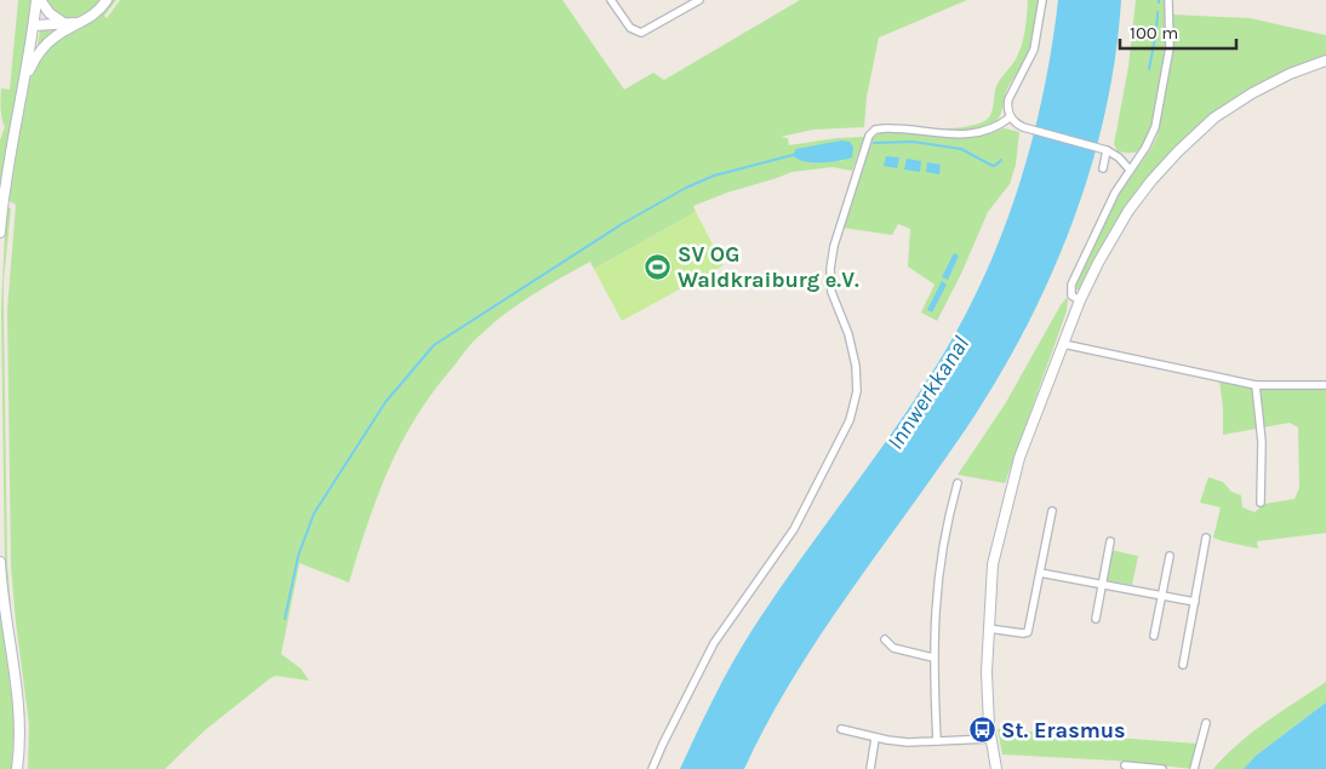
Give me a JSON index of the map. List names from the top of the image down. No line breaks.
{"water":["Innwerkkanal"],"places":{"sports":["SV OG Waldkraiburg e.V."],"bus stop":["St. Erasmus"]},"scale_bar":"100 m"}
